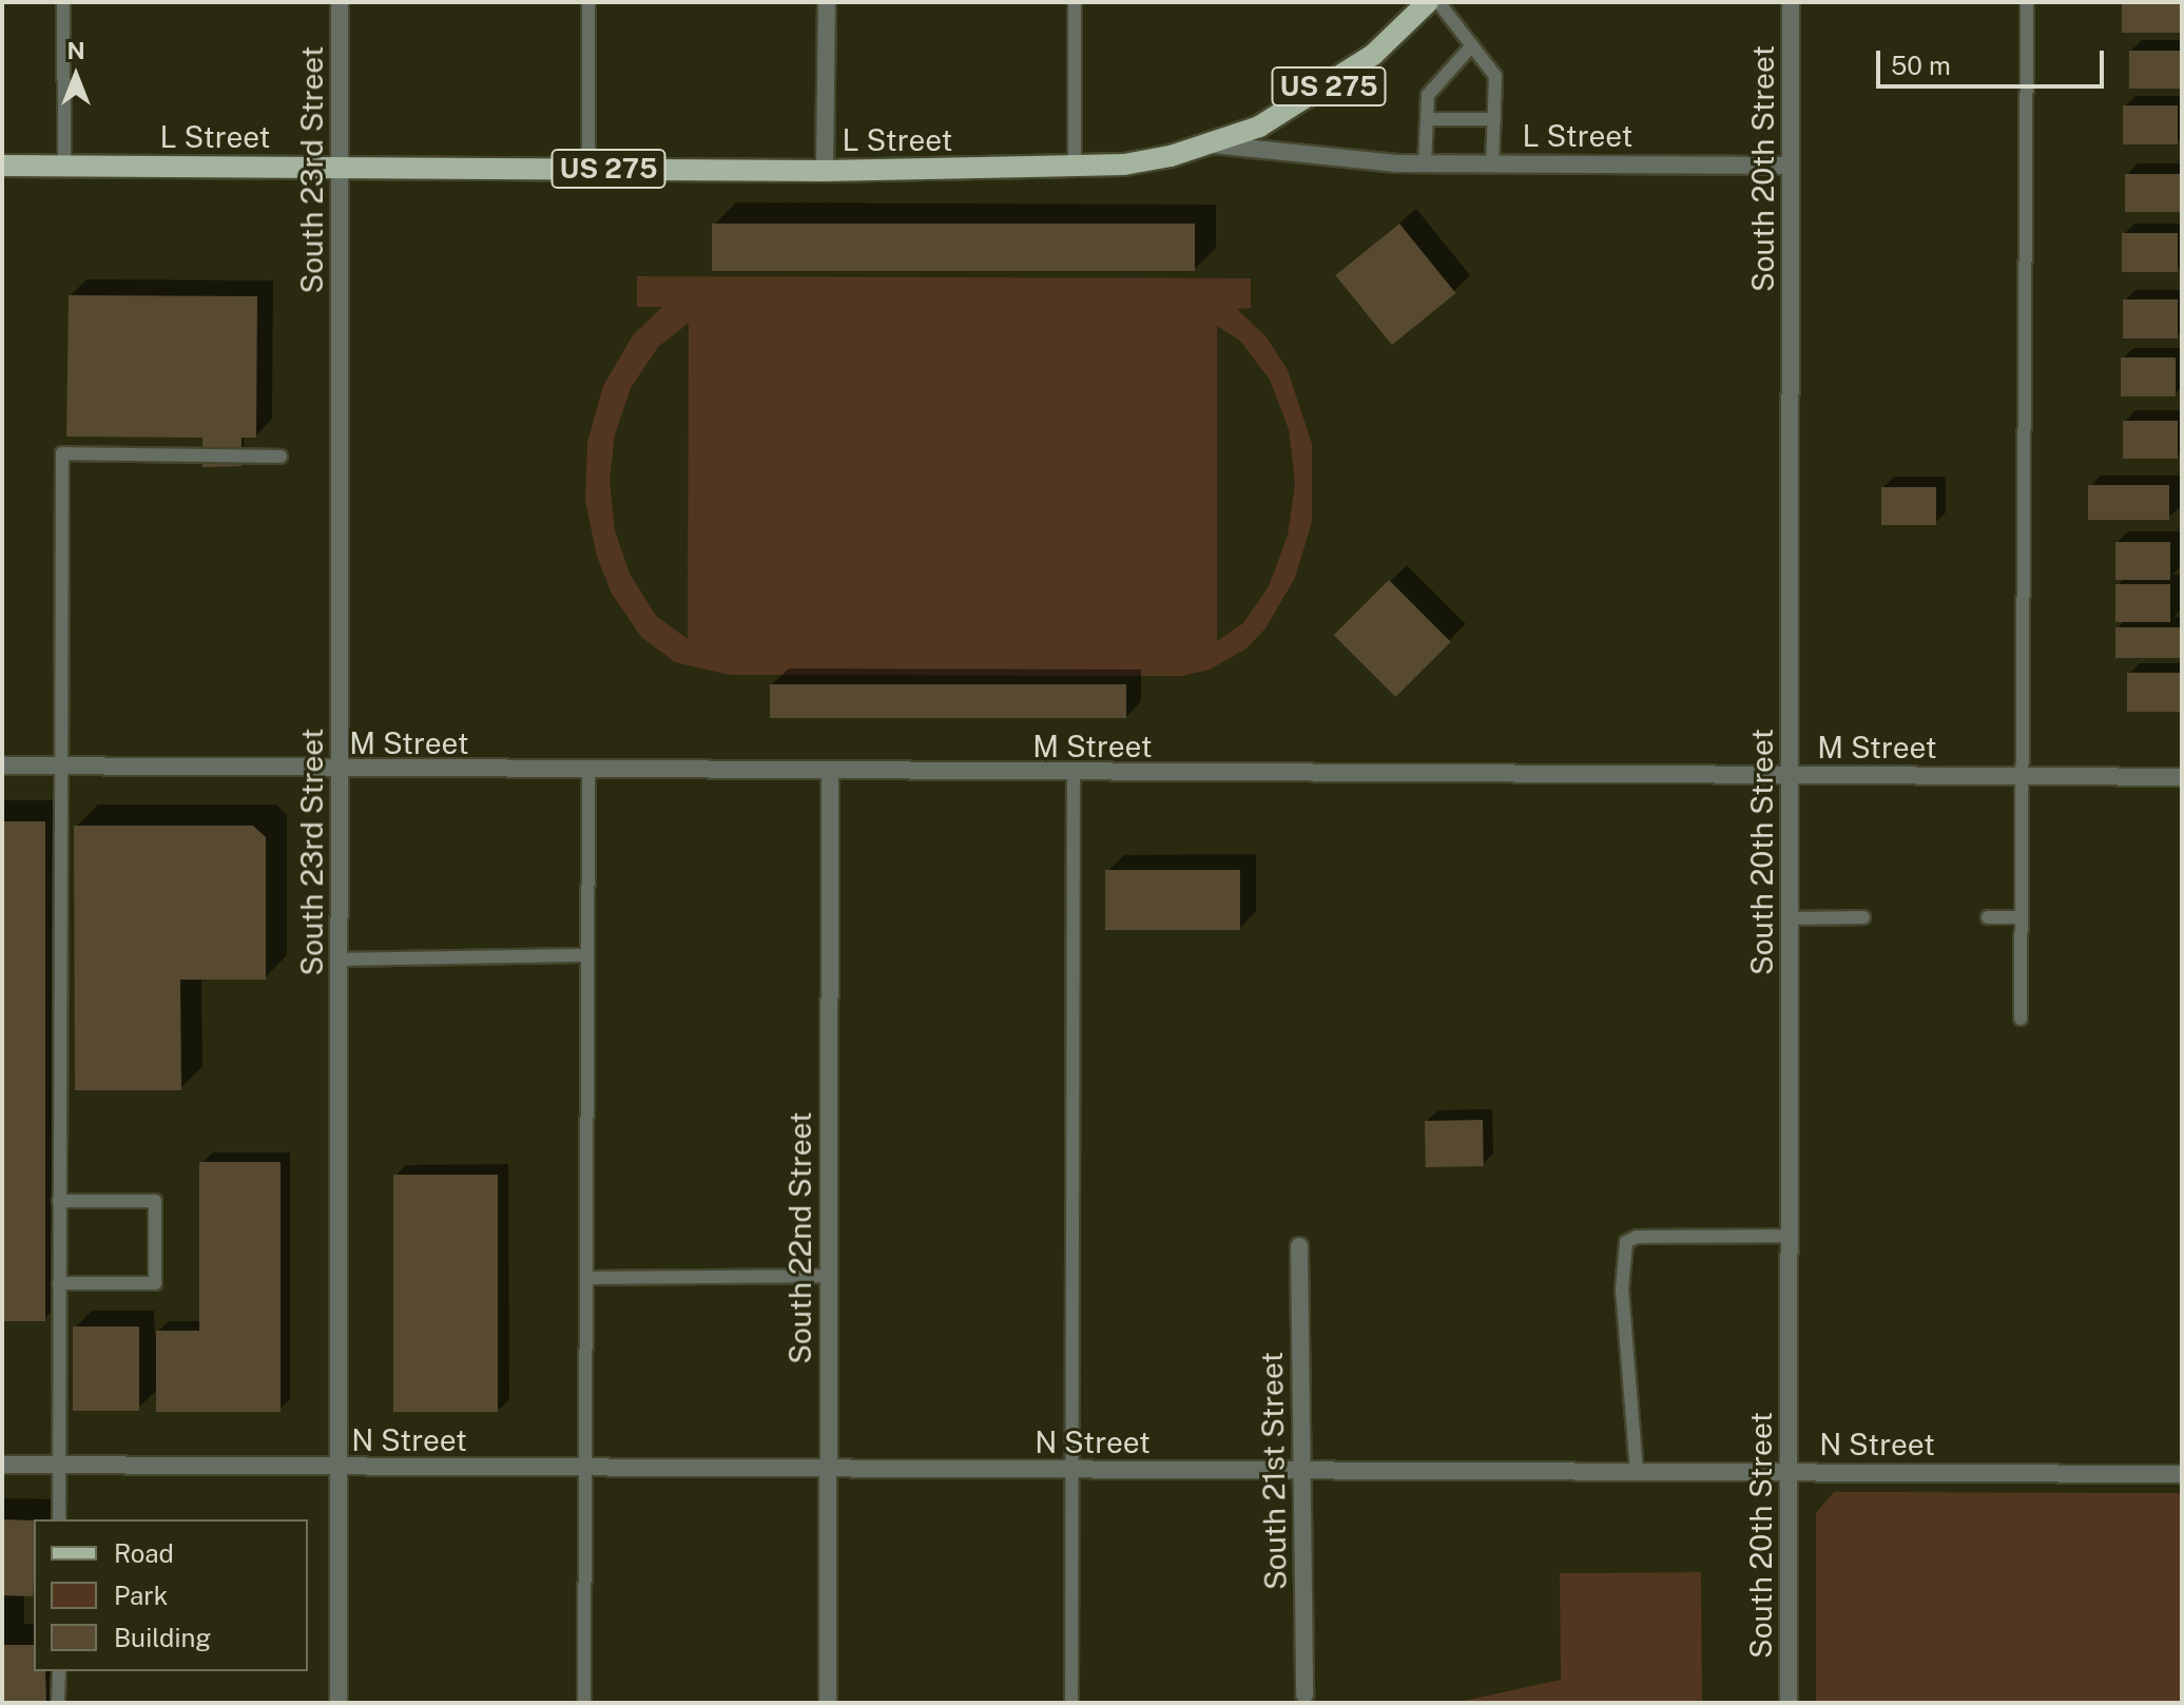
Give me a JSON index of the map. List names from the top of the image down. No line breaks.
{"streets":{"main road":["US 275","L Street"],"street":["South 20th Street","South 23rd Street","M Street","South 22nd Street","N Street","South 21st Street"]},"crossings":[["US 275","L Street"],["L Street","South 20th Street"],["L Street","South 23rd Street"],["South 20th Street","M Street"],["South 20th Street","N Street"],["South 23rd Street","M Street"],["South 23rd Street","N Street"],["M Street","South 22nd Street"],["South 22nd Street","N Street"],["N Street","South 21st Street"]],"legend":["Road","Park","Building"],"scale_bar":"50 m","north":"top"}
